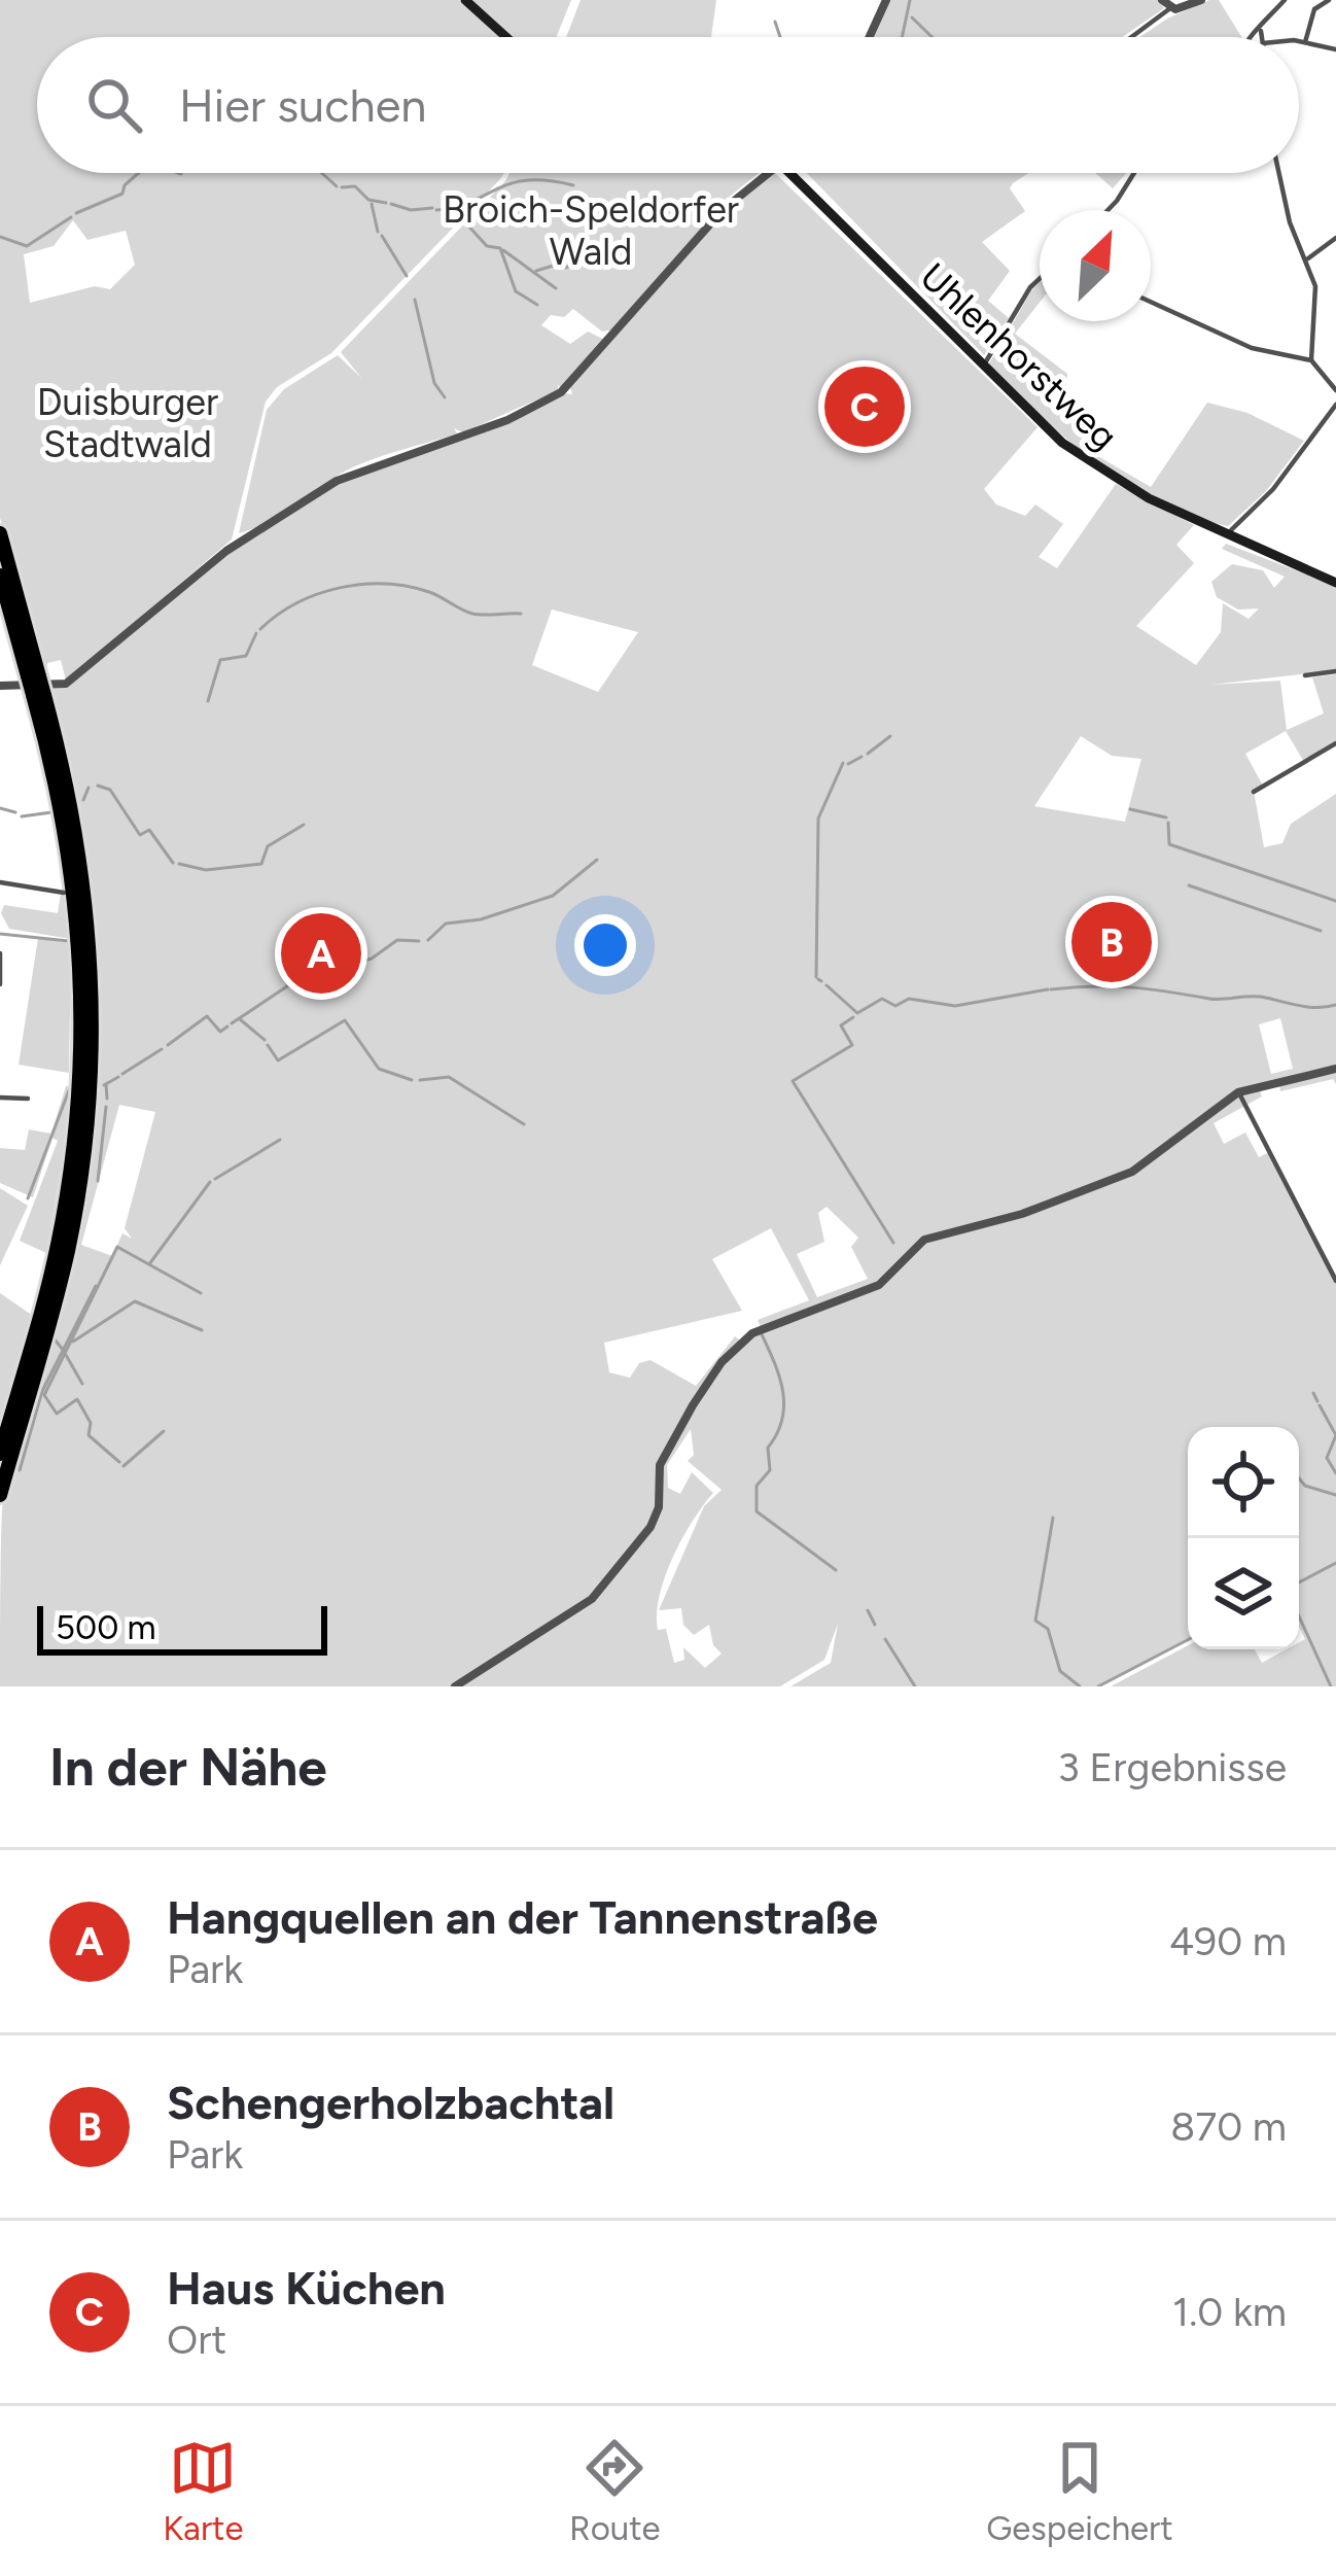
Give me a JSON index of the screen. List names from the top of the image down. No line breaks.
{"streets":{"main road":["Uhlenhorstweg"]},"parks":["Broich-Speldorfer Wald","Duisburger Stadtwald"],"scale_bar":"500 m","north":"top right","page":{"search":"Hier suchen","pins":["C","B","A"],"scale":"500 m","heading":["In der Nähe","3 Ergebnisse"],"list":[{"mark":"A","name":"Hangquellen an der Tannenstraße","note":"Park","value":"490 m"},{"mark":"B","name":"Schengerholzbachtal","note":"Park","value":"870 m"},{"mark":"C","name":"Haus Küchen","note":"Ort","value":"1.0 km"}],"nav":["Karte","Route","Gespeichert"]}}
